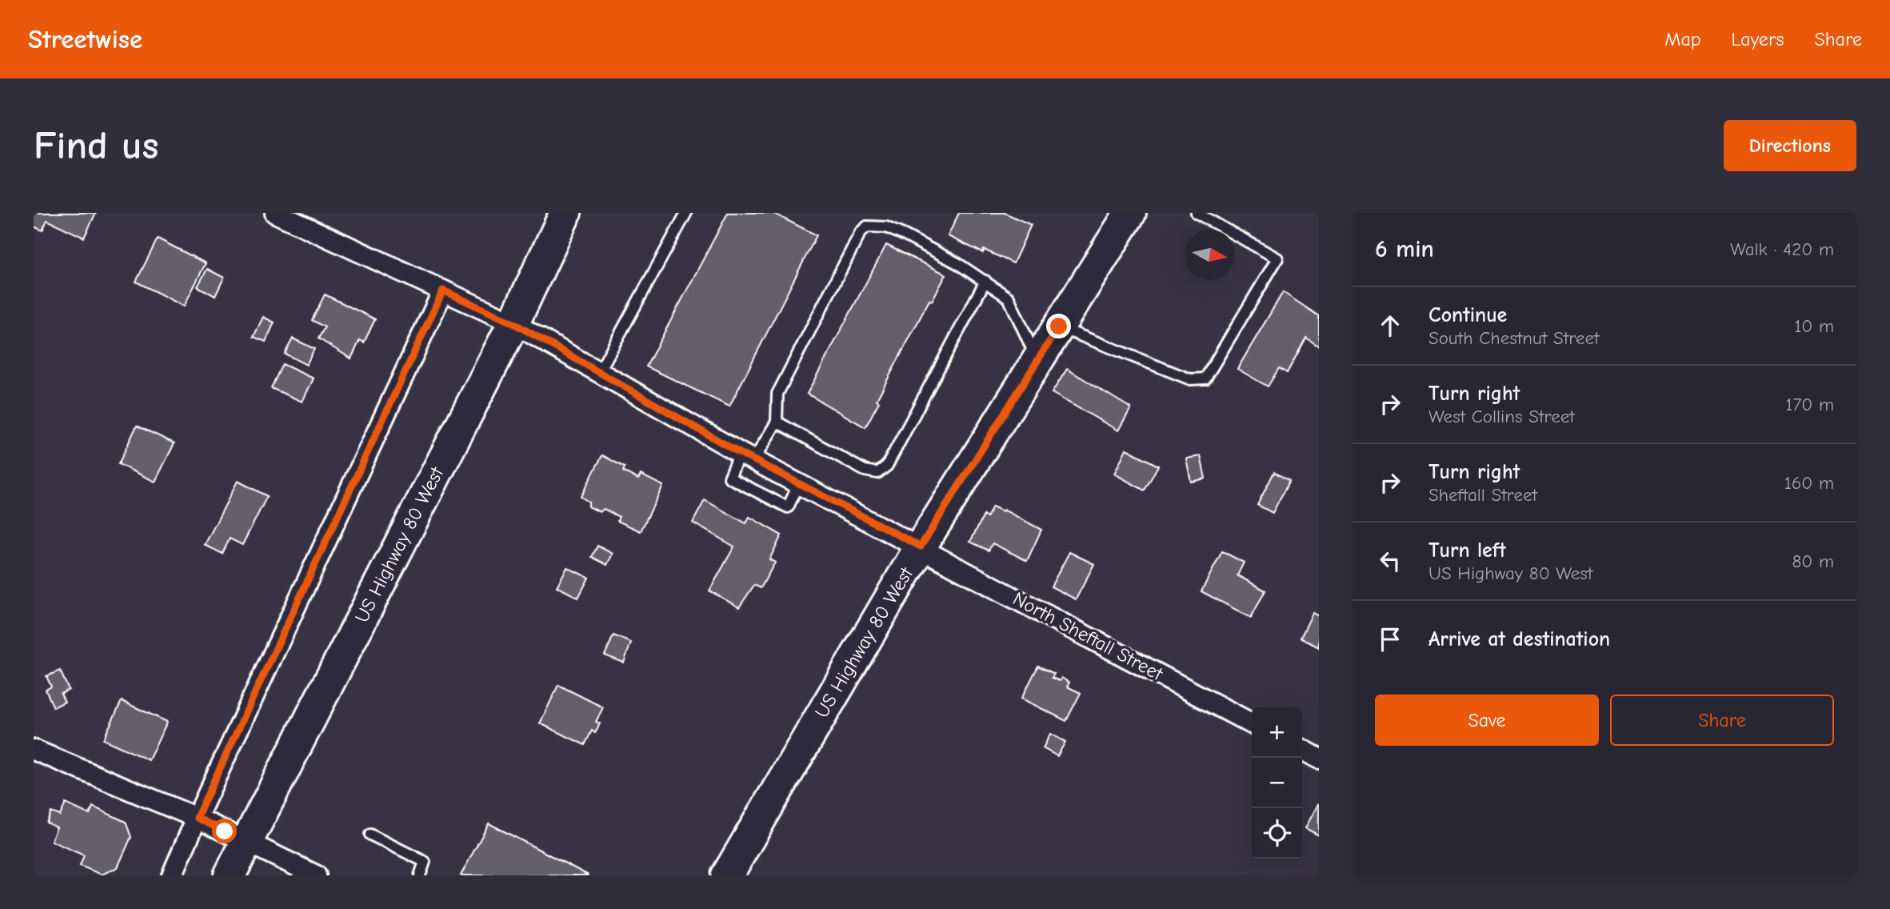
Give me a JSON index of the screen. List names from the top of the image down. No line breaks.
{"streets":{"main road":["US Highway 80 West"],"street":["North Sheftall Street"]},"crossings":[["US Highway 80 West","North Sheftall Street"]],"north":"right","page":{"header":"Streetwise","nav":["Map","Layers","Share"],"buttons":["Directions",["Save","Share"]],"title":"Find us","heading":["6 min","Walk · 420 m"],"list":[["Continue","South Chestnut Street","10 m"],["Turn right","West Collins Street","170 m"],["Turn right","Sheftall Street","160 m"],["Turn left","US Highway 80 West","80 m"],"Arrive at destination"],"map_buttons":["+","−"]}}
